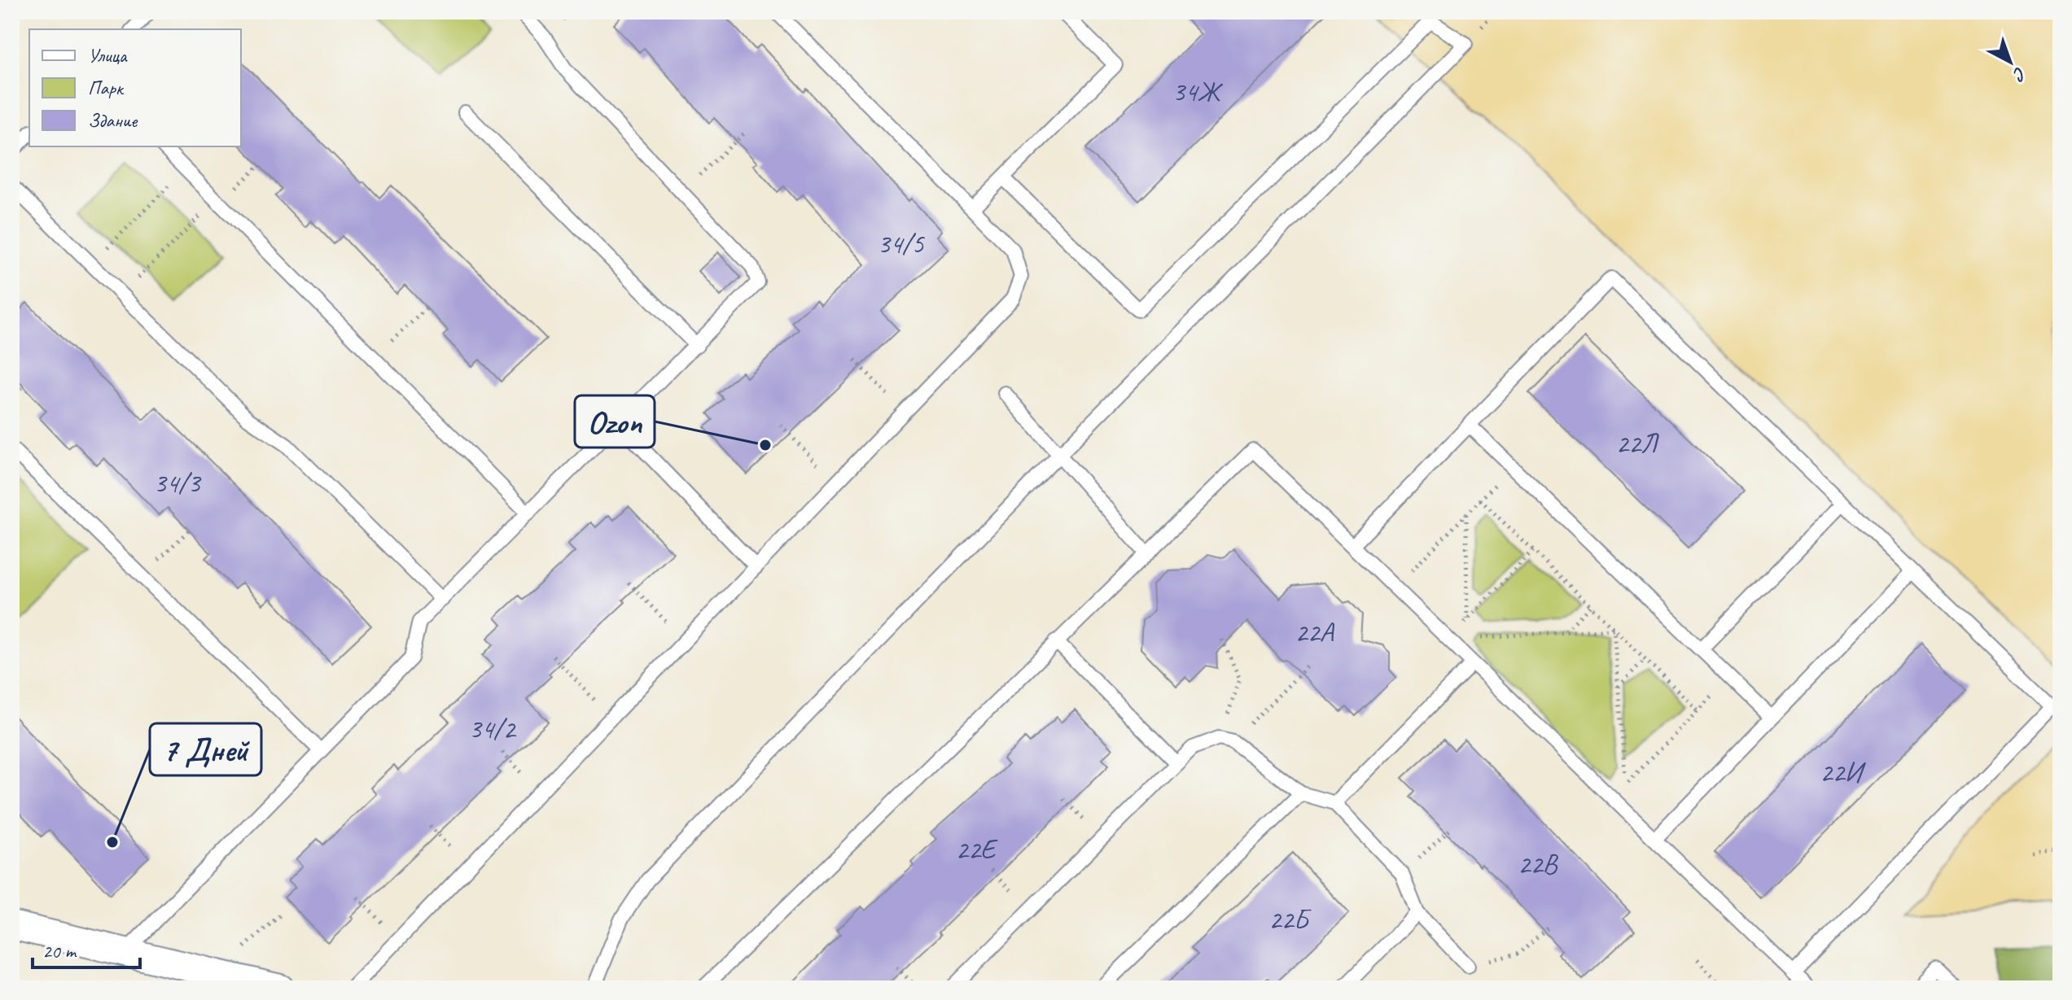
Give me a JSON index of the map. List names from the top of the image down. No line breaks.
{"places":["Ozon","7 Дней"],"house_numbers":["34Ж","34/5","22Л","34/3","22А","34/2","22И","22Е","22В","22Б"],"legend":["Улица","Парк","Здание"],"scale_bar":"20 m","north":"bottom right"}
